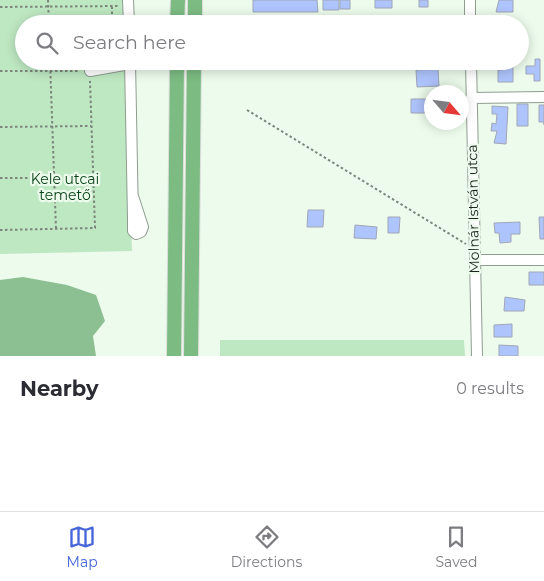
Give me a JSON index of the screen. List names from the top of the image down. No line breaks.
{"streets":{"street":["Molnár István utca"]},"parks":["Kele utcai temető"],"north":"bottom right","page":{"search":"Search here","heading":["Nearby","0 results"],"nav":["Map","Directions","Saved"]}}
